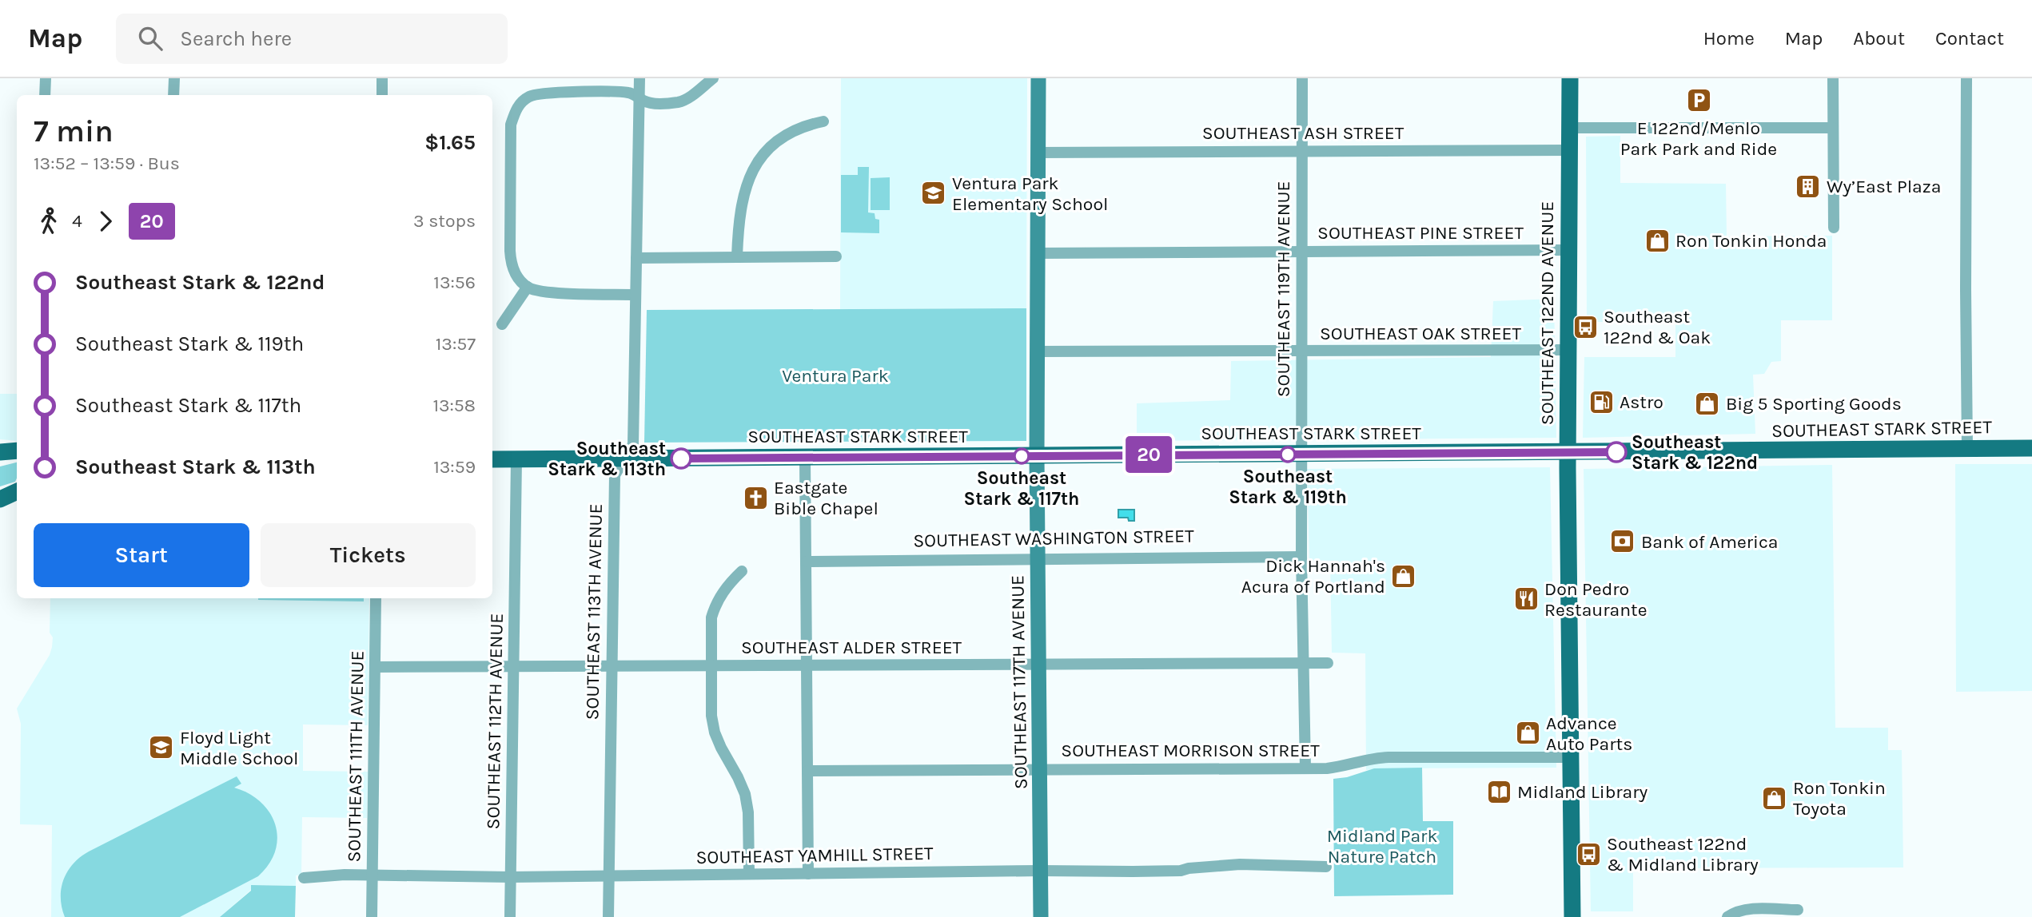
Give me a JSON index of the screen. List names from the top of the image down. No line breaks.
{"streets":{"main road":["SOUTHEAST 122ND AVENUE","SOUTHEAST STARK STREET"],"street":["SOUTHEAST ASH STREET","SOUTHEAST PINE STREET","SOUTHEAST 119TH AVENUE","SOUTHEAST OAK STREET","SOUTHEAST WASHINGTON STREET","SOUTHEAST 113TH AVENUE","SOUTHEAST ALDER STREET","SOUTHEAST 117TH AVENUE","SOUTHEAST 112TH AVENUE","SOUTHEAST MORRISON STREET","SOUTHEAST 111TH AVENUE","SOUTHEAST YAMHILL STREET"]},"crossings":[["SOUTHEAST ASH STREET","SOUTHEAST 119TH AVENUE"],["SOUTHEAST ASH STREET","SOUTHEAST 122ND AVENUE"],["SOUTHEAST ASH STREET","SOUTHEAST 117TH AVENUE"],["SOUTHEAST PINE STREET","SOUTHEAST 119TH AVENUE"],["SOUTHEAST PINE STREET","SOUTHEAST 122ND AVENUE"],["SOUTHEAST PINE STREET","SOUTHEAST 117TH AVENUE"],["SOUTHEAST 119TH AVENUE","SOUTHEAST OAK STREET"],["SOUTHEAST 119TH AVENUE","SOUTHEAST STARK STREET"],["SOUTHEAST 119TH AVENUE","SOUTHEAST WASHINGTON STREET"],["SOUTHEAST 119TH AVENUE","SOUTHEAST ALDER STREET"],["SOUTHEAST 119TH AVENUE","SOUTHEAST MORRISON STREET"],["SOUTHEAST 122ND AVENUE","SOUTHEAST OAK STREET"],["SOUTHEAST 122ND AVENUE","SOUTHEAST STARK STREET"],["SOUTHEAST 122ND AVENUE","SOUTHEAST MORRISON STREET"],["SOUTHEAST OAK STREET","SOUTHEAST 117TH AVENUE"],["SOUTHEAST STARK STREET","SOUTHEAST 113TH AVENUE"],["SOUTHEAST STARK STREET","SOUTHEAST 117TH AVENUE"],["SOUTHEAST STARK STREET","SOUTHEAST 112TH AVENUE"],["SOUTHEAST WASHINGTON STREET","SOUTHEAST 117TH AVENUE"],["SOUTHEAST 113TH AVENUE","SOUTHEAST ALDER STREET"],["SOUTHEAST 113TH AVENUE","SOUTHEAST YAMHILL STREET"],["SOUTHEAST ALDER STREET","SOUTHEAST 117TH AVENUE"],["SOUTHEAST ALDER STREET","SOUTHEAST 112TH AVENUE"],["SOUTHEAST ALDER STREET","SOUTHEAST 111TH AVENUE"],["SOUTHEAST 117TH AVENUE","SOUTHEAST MORRISON STREET"],["SOUTHEAST 117TH AVENUE","SOUTHEAST YAMHILL STREET"],["SOUTHEAST 112TH AVENUE","SOUTHEAST YAMHILL STREET"],["SOUTHEAST 111TH AVENUE","SOUTHEAST YAMHILL STREET"]],"parks":["Ventura Park","Midland Park Nature Patch"],"places":{"parking":["E 122nd/Menlo Park Park and Ride"],"building":["Wy’East Plaza"],"school or university":["Ventura Park Elementary School","Floyd Light Middle School"],"shop":["Ron Tonkin Honda","Big 5 Sporting Goods","Dick Hannah's Acura of Portland","Advance Auto Parts","Ron Tonkin Toyota"],"bus stop":["Southeast 122nd & Oak","Southeast 122nd & Midland Library"],"fuel station":["Astro"],"other":["Southeast Stark & 122nd","Southeast Stark & 119th","Southeast Stark & 117th","Southeast Stark & 113th"],"church":["Eastgate Bible Chapel"],"bank":["Bank of America"],"restaurant":["Don Pedro Restaurante"],"library":["Midland Library"]},"lines":["bus line 20"],"page":{"header":"Map","search":"Search here","nav":["Home","Map","About","Contact"],"on_map":"20","heading":["7 min","13:52 – 13:59 · Bus","$1.65"],"legs":["4","20","3 stops"],"list":[{"name":"Southeast Stark & 122nd","value":"13:56"},{"name":"Southeast Stark & 119th","value":"13:57"},{"name":"Southeast Stark & 117th","value":"13:58"},{"name":"Southeast Stark & 113th","value":"13:59"}],"buttons":["Start","Tickets"]}}
